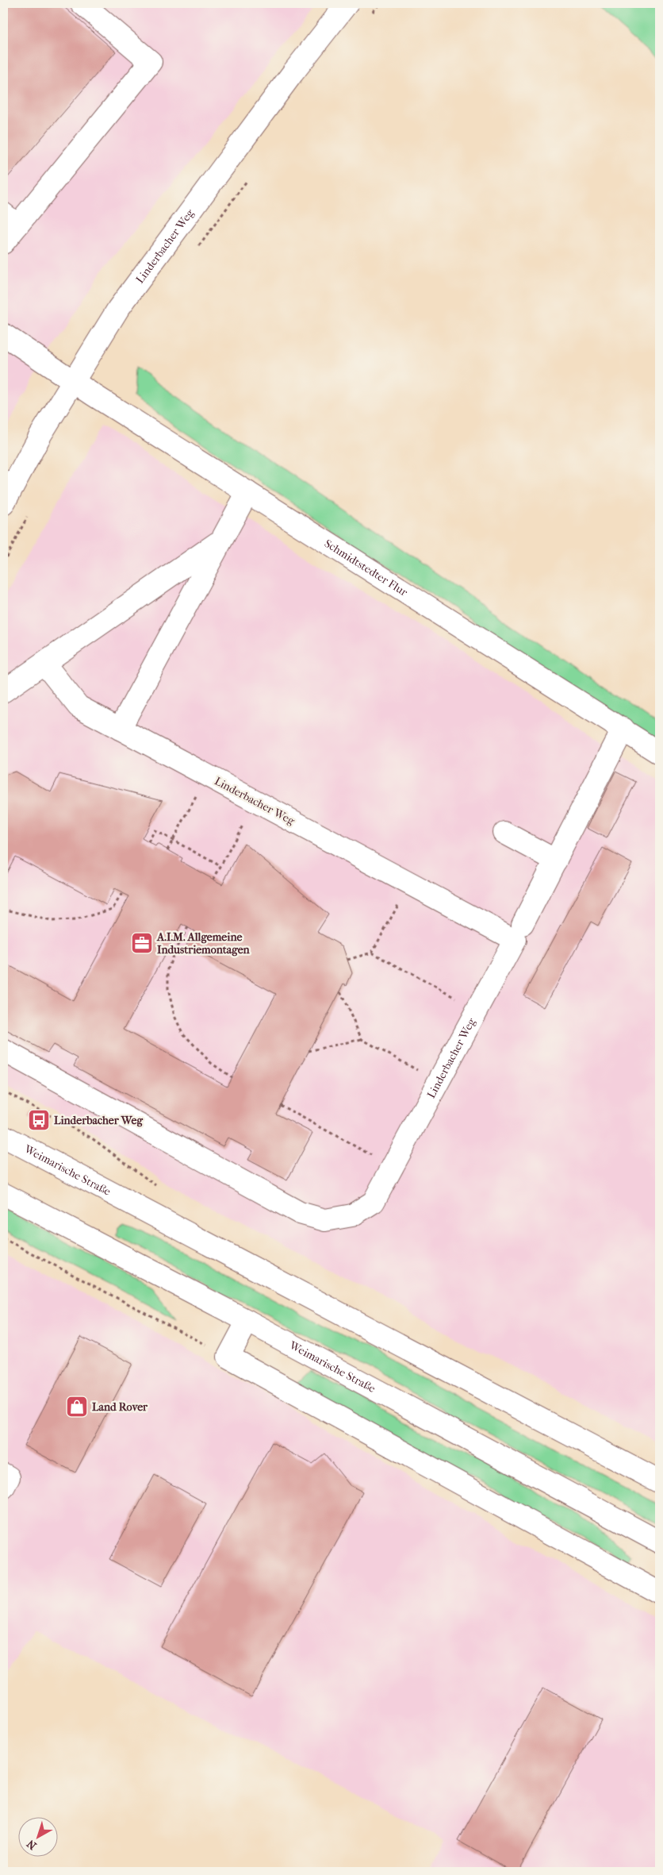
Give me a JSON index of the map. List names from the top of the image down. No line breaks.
{"streets":{"main road":["Linderbacher Weg","Schmidtstedter Flur","Weimarische Straße"]},"crossings":[["Linderbacher Weg","Schmidtstedter Flur"]],"places":{"office":["A.I.M. Allgemeine Industriemontagen"],"bus stop":["Linderbacher Weg"],"shop":["Land Rover"]},"north":"bottom left"}
